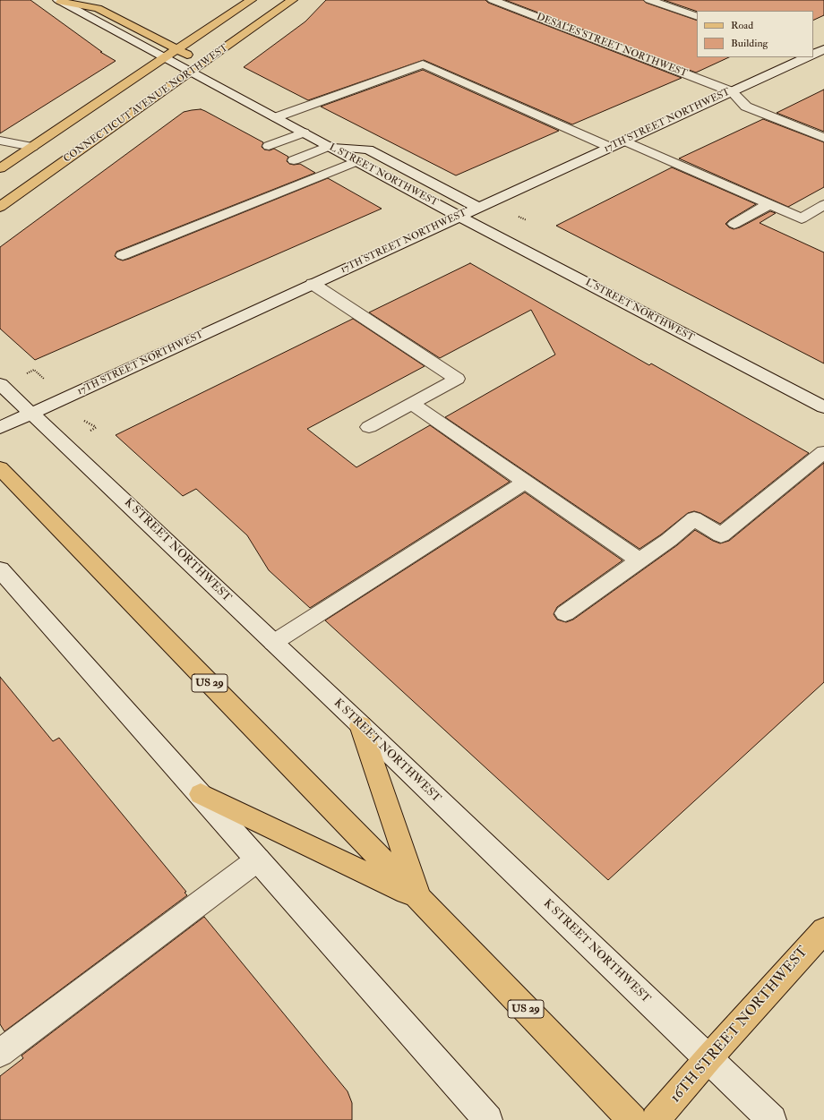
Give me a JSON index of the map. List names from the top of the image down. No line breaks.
{"streets":{"main road":["DESALES STREET NORTHWEST","CONNECTICUT AVENUE NORTHWEST","17TH STREET NORTHWEST","L STREET NORTHWEST","K STREET NORTHWEST","US 29","16TH STREET NORTHWEST"]},"crossings":[["DESALES STREET NORTHWEST","17TH STREET NORTHWEST"],["17TH STREET NORTHWEST","L STREET NORTHWEST"],["17TH STREET NORTHWEST","K STREET NORTHWEST"],["K STREET NORTHWEST","16TH STREET NORTHWEST"]],"legend":["Road","Building"]}
